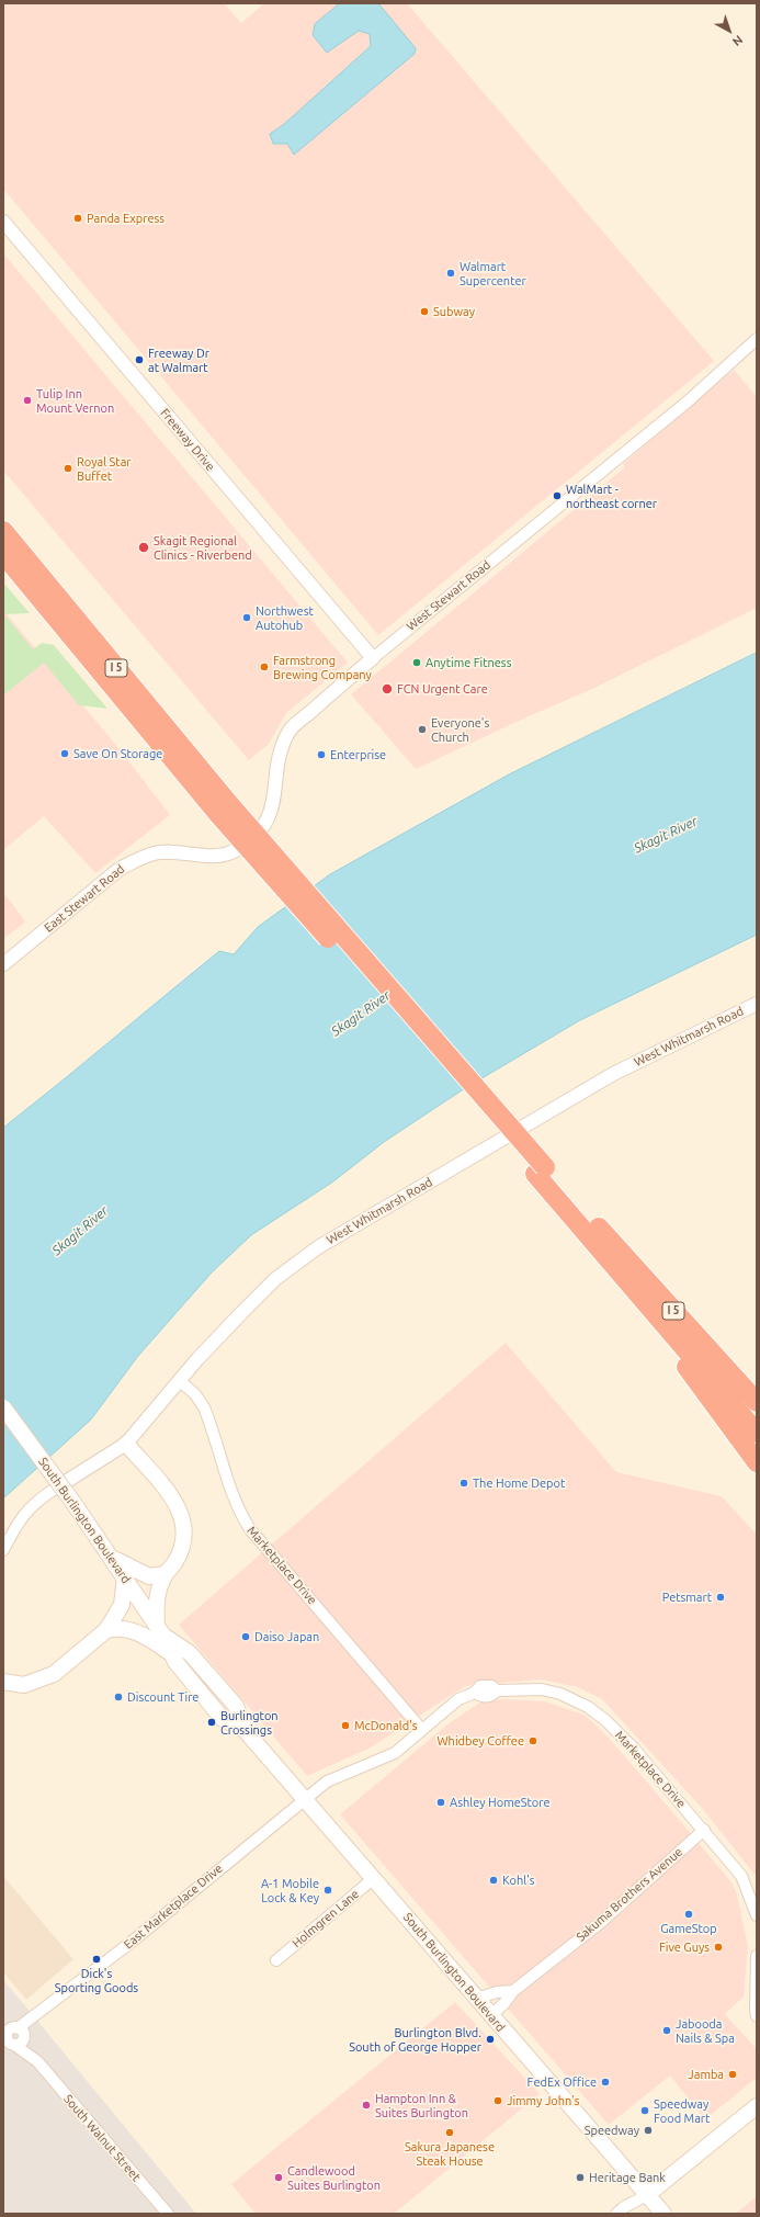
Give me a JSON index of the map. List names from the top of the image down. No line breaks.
{"streets":{"highway":["I 5"],"main road":["South Burlington Boulevard"],"street":["Freeway Drive","West Stewart Road","East Stewart Road","West Whitmarsh Road","Marketplace Drive","Sakuma Brothers Avenue","East Marketplace Drive","Holmgren Lane","South Walnut Street"]},"crossings":[["Freeway Drive","West Stewart Road"],["West Stewart Road","East Stewart Road"],["West Whitmarsh Road","Marketplace Drive"],["South Burlington Boulevard","Sakuma Brothers Avenue"],["South Burlington Boulevard","East Marketplace Drive"],["South Burlington Boulevard","Holmgren Lane"],["Marketplace Drive","Sakuma Brothers Avenue"],["Marketplace Drive","East Marketplace Drive"],["East Marketplace Drive","South Walnut Street"]],"water":["Skagit River"],"places":["Panda Express","Walmart Supercenter","Subway","Freeway Dr at Walmart","Tulip Inn Mount Vernon","Royal Star Buffet","WalMart - northeast corner","Skagit Regional Clinics - Riverbend","Northwest Autohub","Anytime Fitness","Farmstrong Brewing Company","FCN Urgent Care","Everyone's Church","Save On Storage","Enterprise","The Home Depot","Petsmart","Daiso Japan","Discount Tire","Burlington Crossings","McDonald's","Whidbey Coffee","Ashley HomeStore","Kohl's","A-1 Mobile Lock & Key","GameStop","Five Guys","Dick's Sporting Goods","Jabooda Nails & Spa","Burlington Blvd. South of George Hopper","Jamba","FedEx Office","Jimmy John's","Hampton Inn & Suites Burlington","Speedway Food Mart","Speedway","Sakura Japanese Steak House","Candlewood Suites Burlington","Heritage Bank"],"north":"bottom right"}
